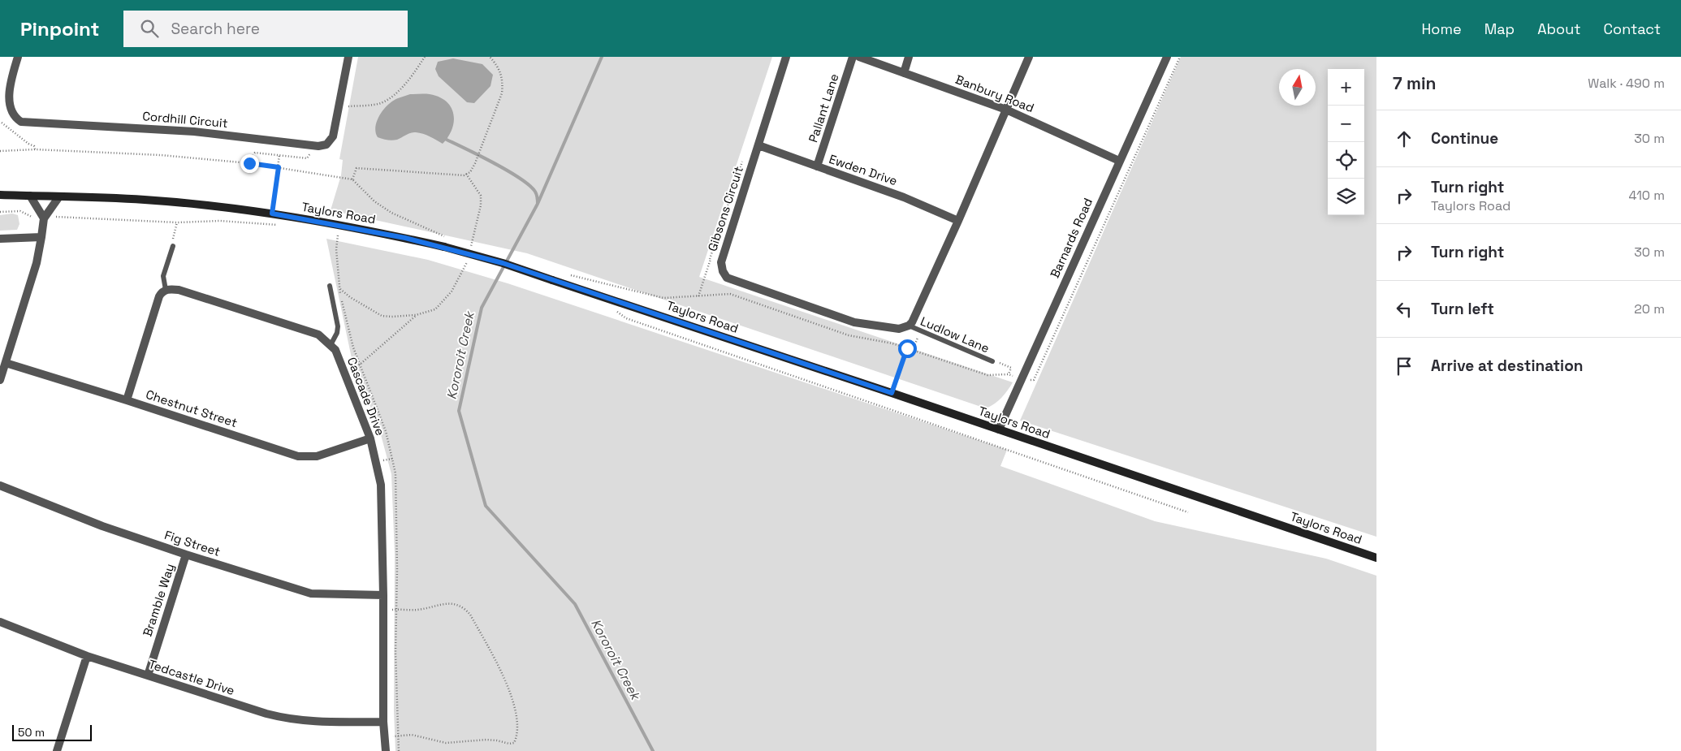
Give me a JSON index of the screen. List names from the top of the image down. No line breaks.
{"streets":{"street":["Banbury Road","Pallant Lane","Cordhill Circuit","Ewden Drive","Gibsons Circuit","Taylors Road","Barnards Road","Cascade Drive","Chestnut Street","Fig Street","Bramble Way","Tedcastle Drive"],"lane":["Ludlow Lane"]},"crossings":[["Banbury Road","Barnards Road"],["Pallant Lane","Ewden Drive"],["Ewden Drive","Gibsons Circuit"],["Gibsons Circuit","Ludlow Lane"],["Taylors Road","Barnards Road"],["Cascade Drive","Chestnut Street"],["Cascade Drive","Fig Street"],["Cascade Drive","Tedcastle Drive"],["Fig Street","Bramble Way"],["Bramble Way","Tedcastle Drive"]],"water":["Kororoit Creek"],"scale_bar":"50 m","north":"top","page":{"header":"Pinpoint","search":"Search here","nav":["Home","Map","About","Contact"],"heading":["7 min","Walk · 490 m"],"map_buttons":["+","−"],"list":[["Continue","30 m"],["Turn right","Taylors Road","410 m"],["Turn right","30 m"],["Turn left","20 m"],"Arrive at destination"],"scale":"50 m"}}
